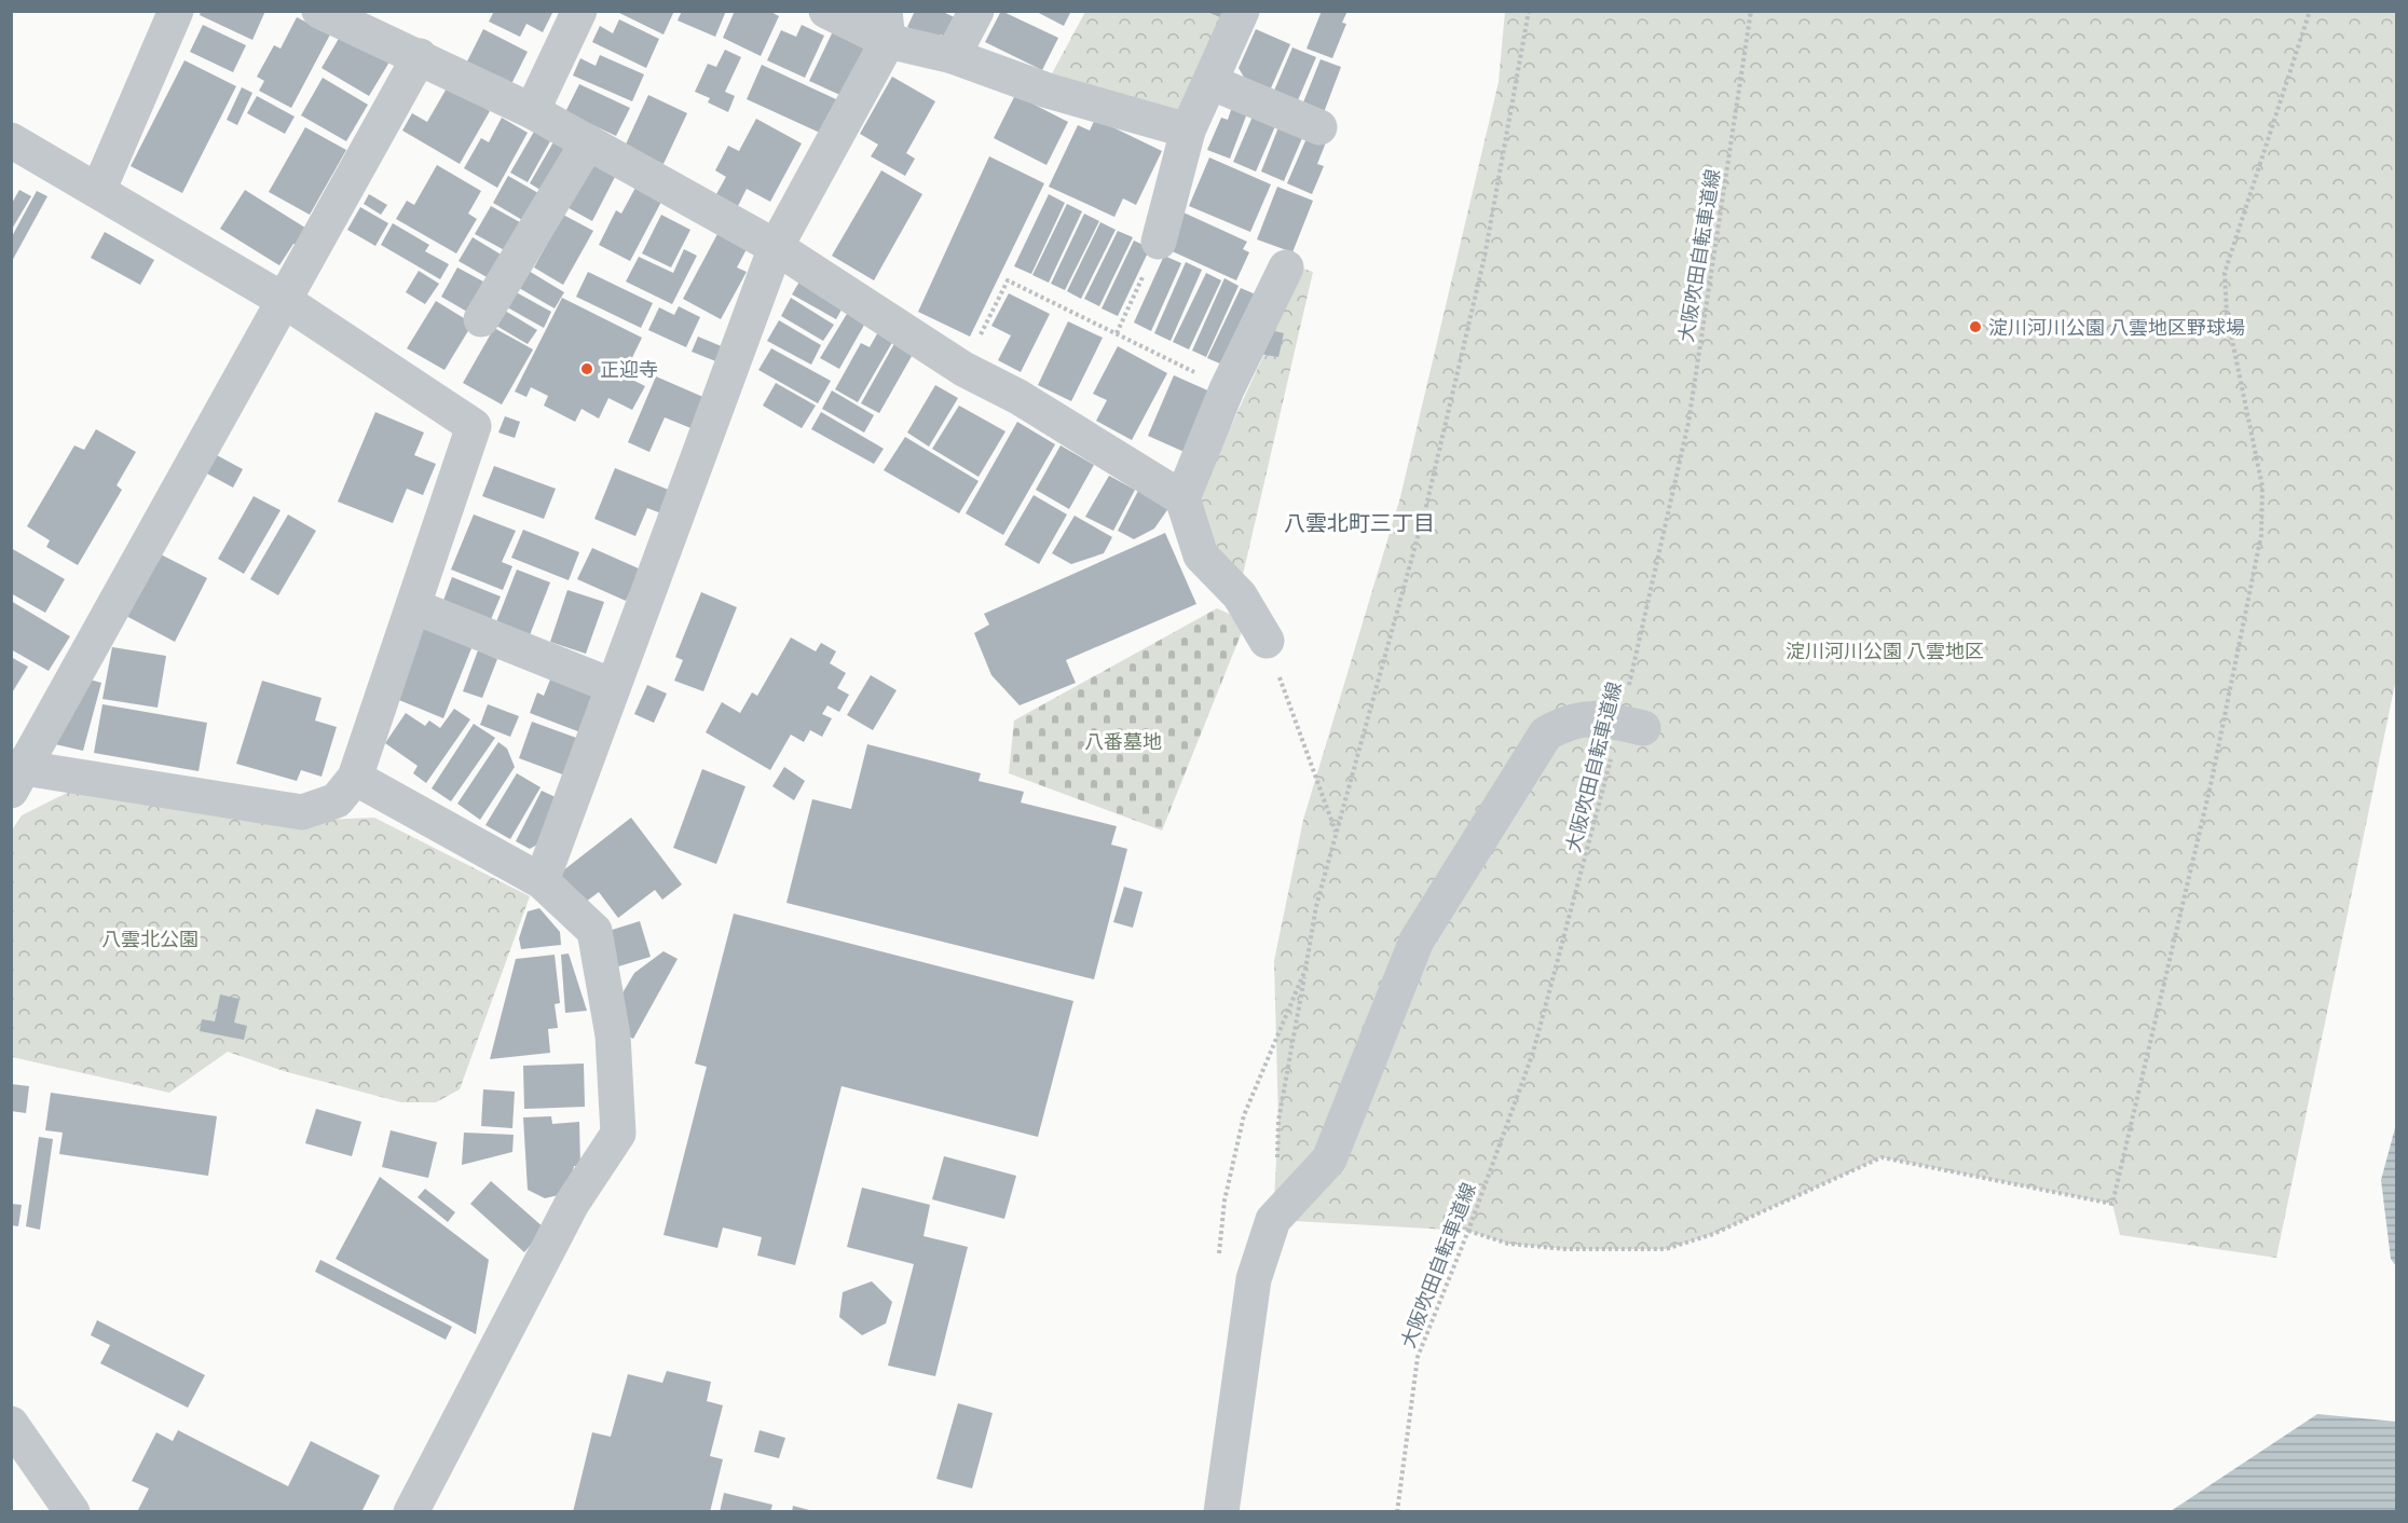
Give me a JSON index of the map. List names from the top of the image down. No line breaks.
{"streets":{"path":["大阪吹田自転車道線"]},"districts":["八雲北町三丁目"],"parks":["淀川河川公園 八雲地区","八番墓地","八雲北公園"],"places":["淀川河川公園 八雲地区野球場","正迎寺"]}
